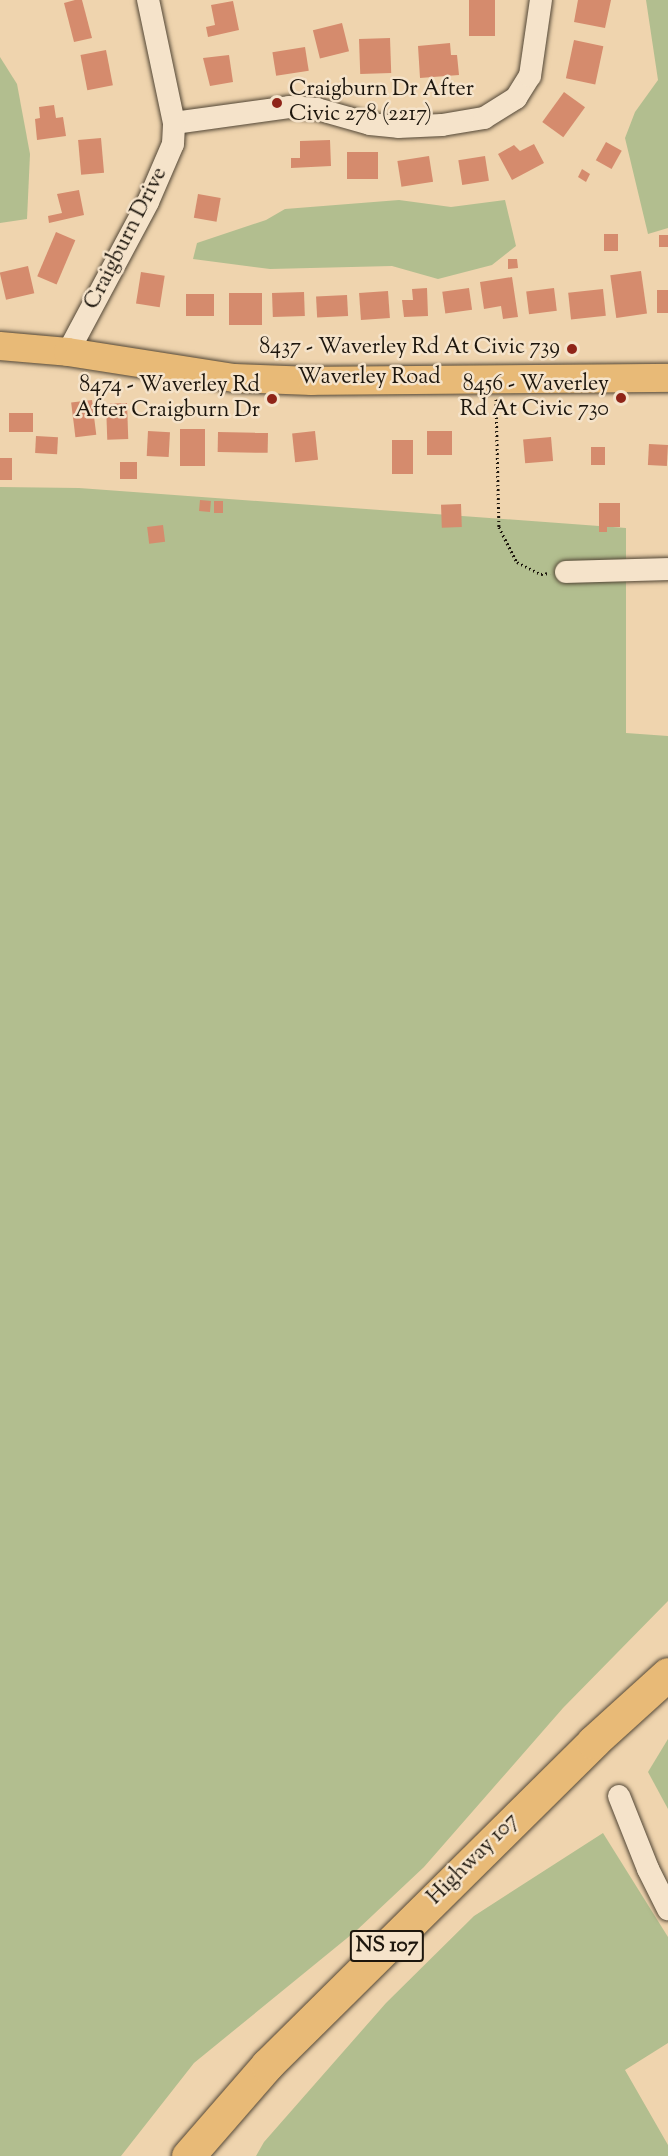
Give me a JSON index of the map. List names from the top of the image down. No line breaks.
{"streets":{"highway":["Highway 107","NS 107"],"main road":["Waverley Road"],"street":["Craigburn Drive"]},"crossings":[["Craigburn Drive","Waverley Road"]],"places":["Craigburn Dr After Civic 278 (2217)","8437 - Waverley Rd At Civic 739","8456 - Waverley Rd At Civic 730","8474 - Waverley Rd After Craigburn Dr"]}
